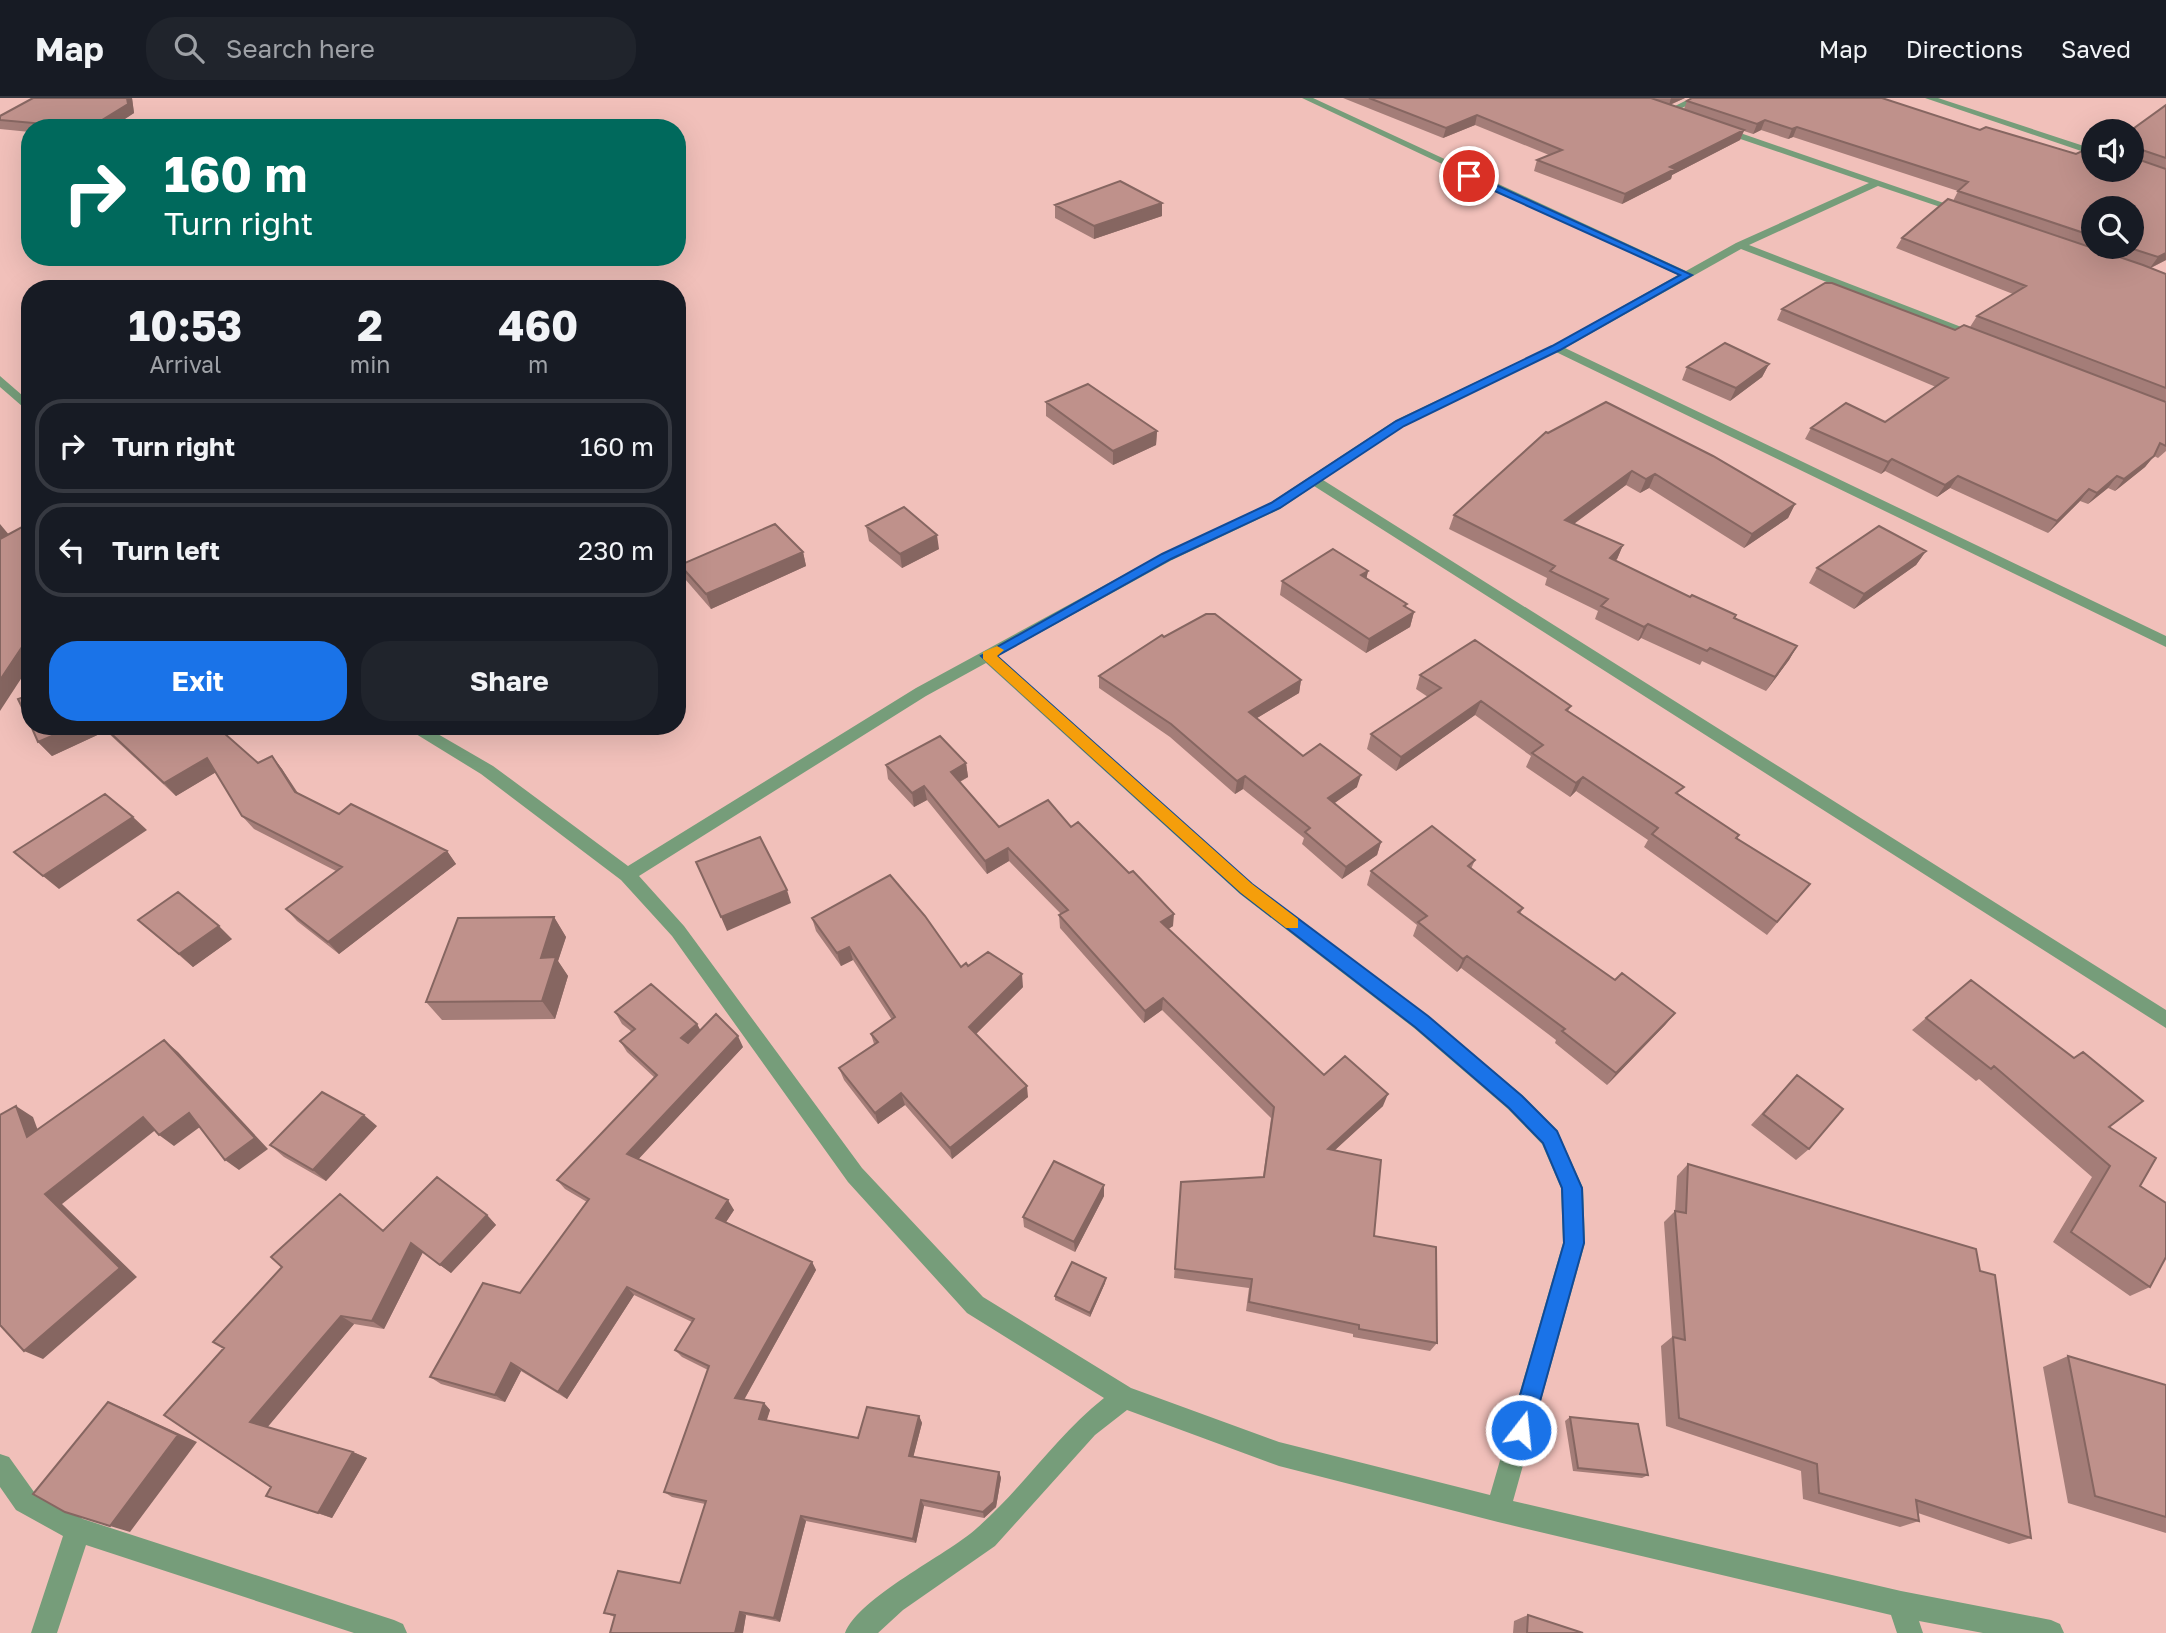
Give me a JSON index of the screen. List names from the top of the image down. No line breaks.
{"page":{"header":"Map","search":"Search here","nav":["Map","Directions","Saved"],"turn":["160 m","Turn right"],"eta":["10:53","Arrival","2","min","460","m"],"list":[{"name":"Turn right","value":"160 m"},{"name":"Turn left","value":"230 m"}],"buttons":["Exit","Share"]}}
